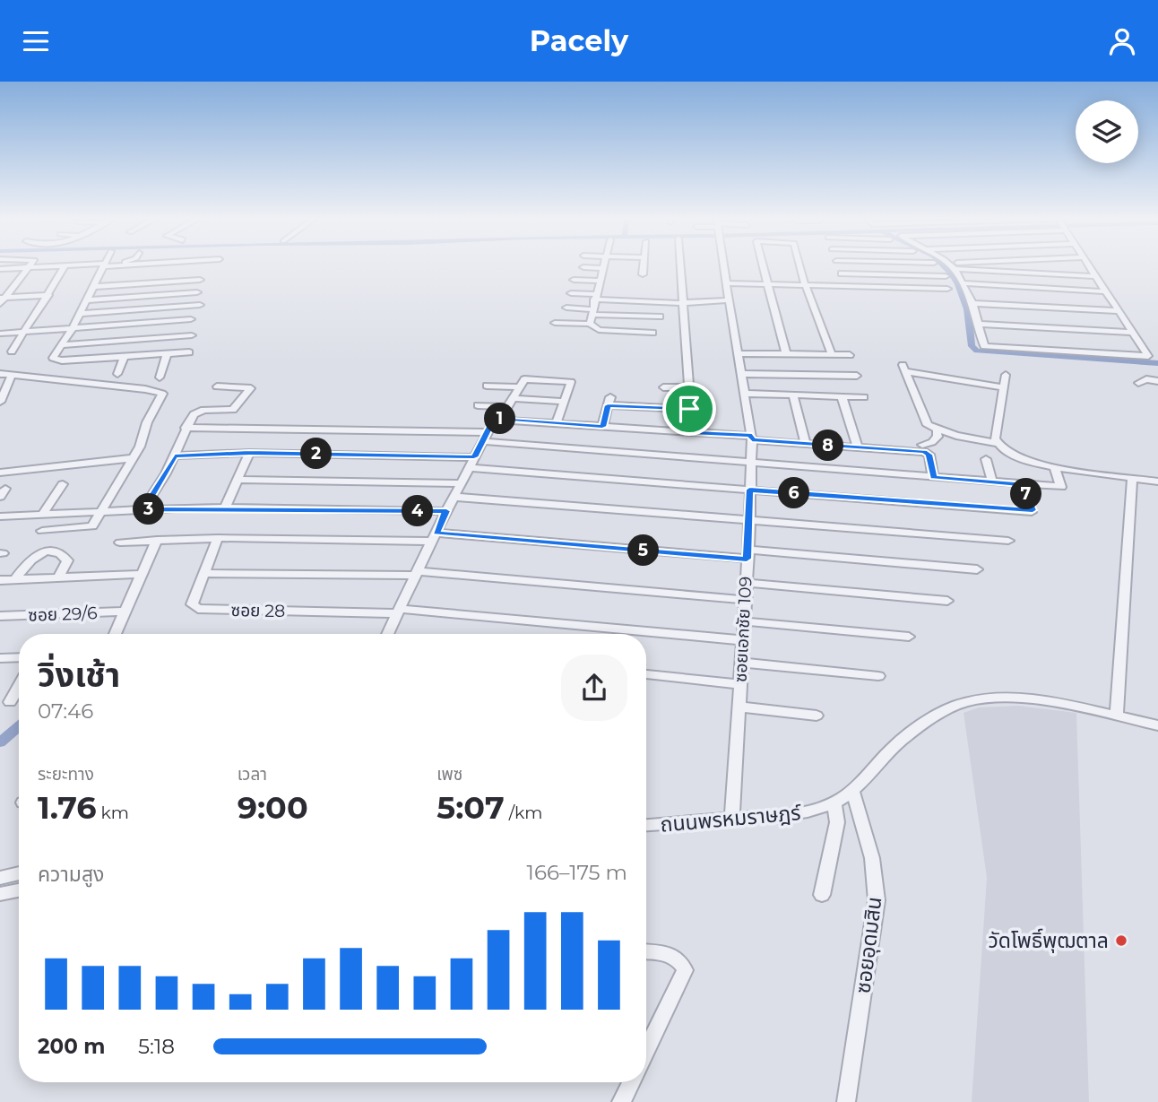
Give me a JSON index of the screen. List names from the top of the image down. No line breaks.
{"streets":{"street":["ซอย 28","ซอย 29/6","ซอยเอกชัย 109","ถนนพรหมราษฎร์","ซอยอุดมสิน"]},"crossings":[["ซอยเอกชัย 109","ถนนพรหมราษฎร์"],["ถนนพรหมราษฎร์","ซอยอุดมสิน"]],"places":["วัดโพธิ์พุฒตาล"],"page":{"header":"Pacely","pins":["1","8","2","6","7","3","4","5"],"heading":["วิ่งเช้า","07:46"],"stats":[["ระยะทาง","1.76 km"],["เวลา","9:00"],["เพซ","5:07 /km"]],"chart":["ความสูง","166–175 m"],"list":[{"name":"200 m","note":"5:18"}]}}
